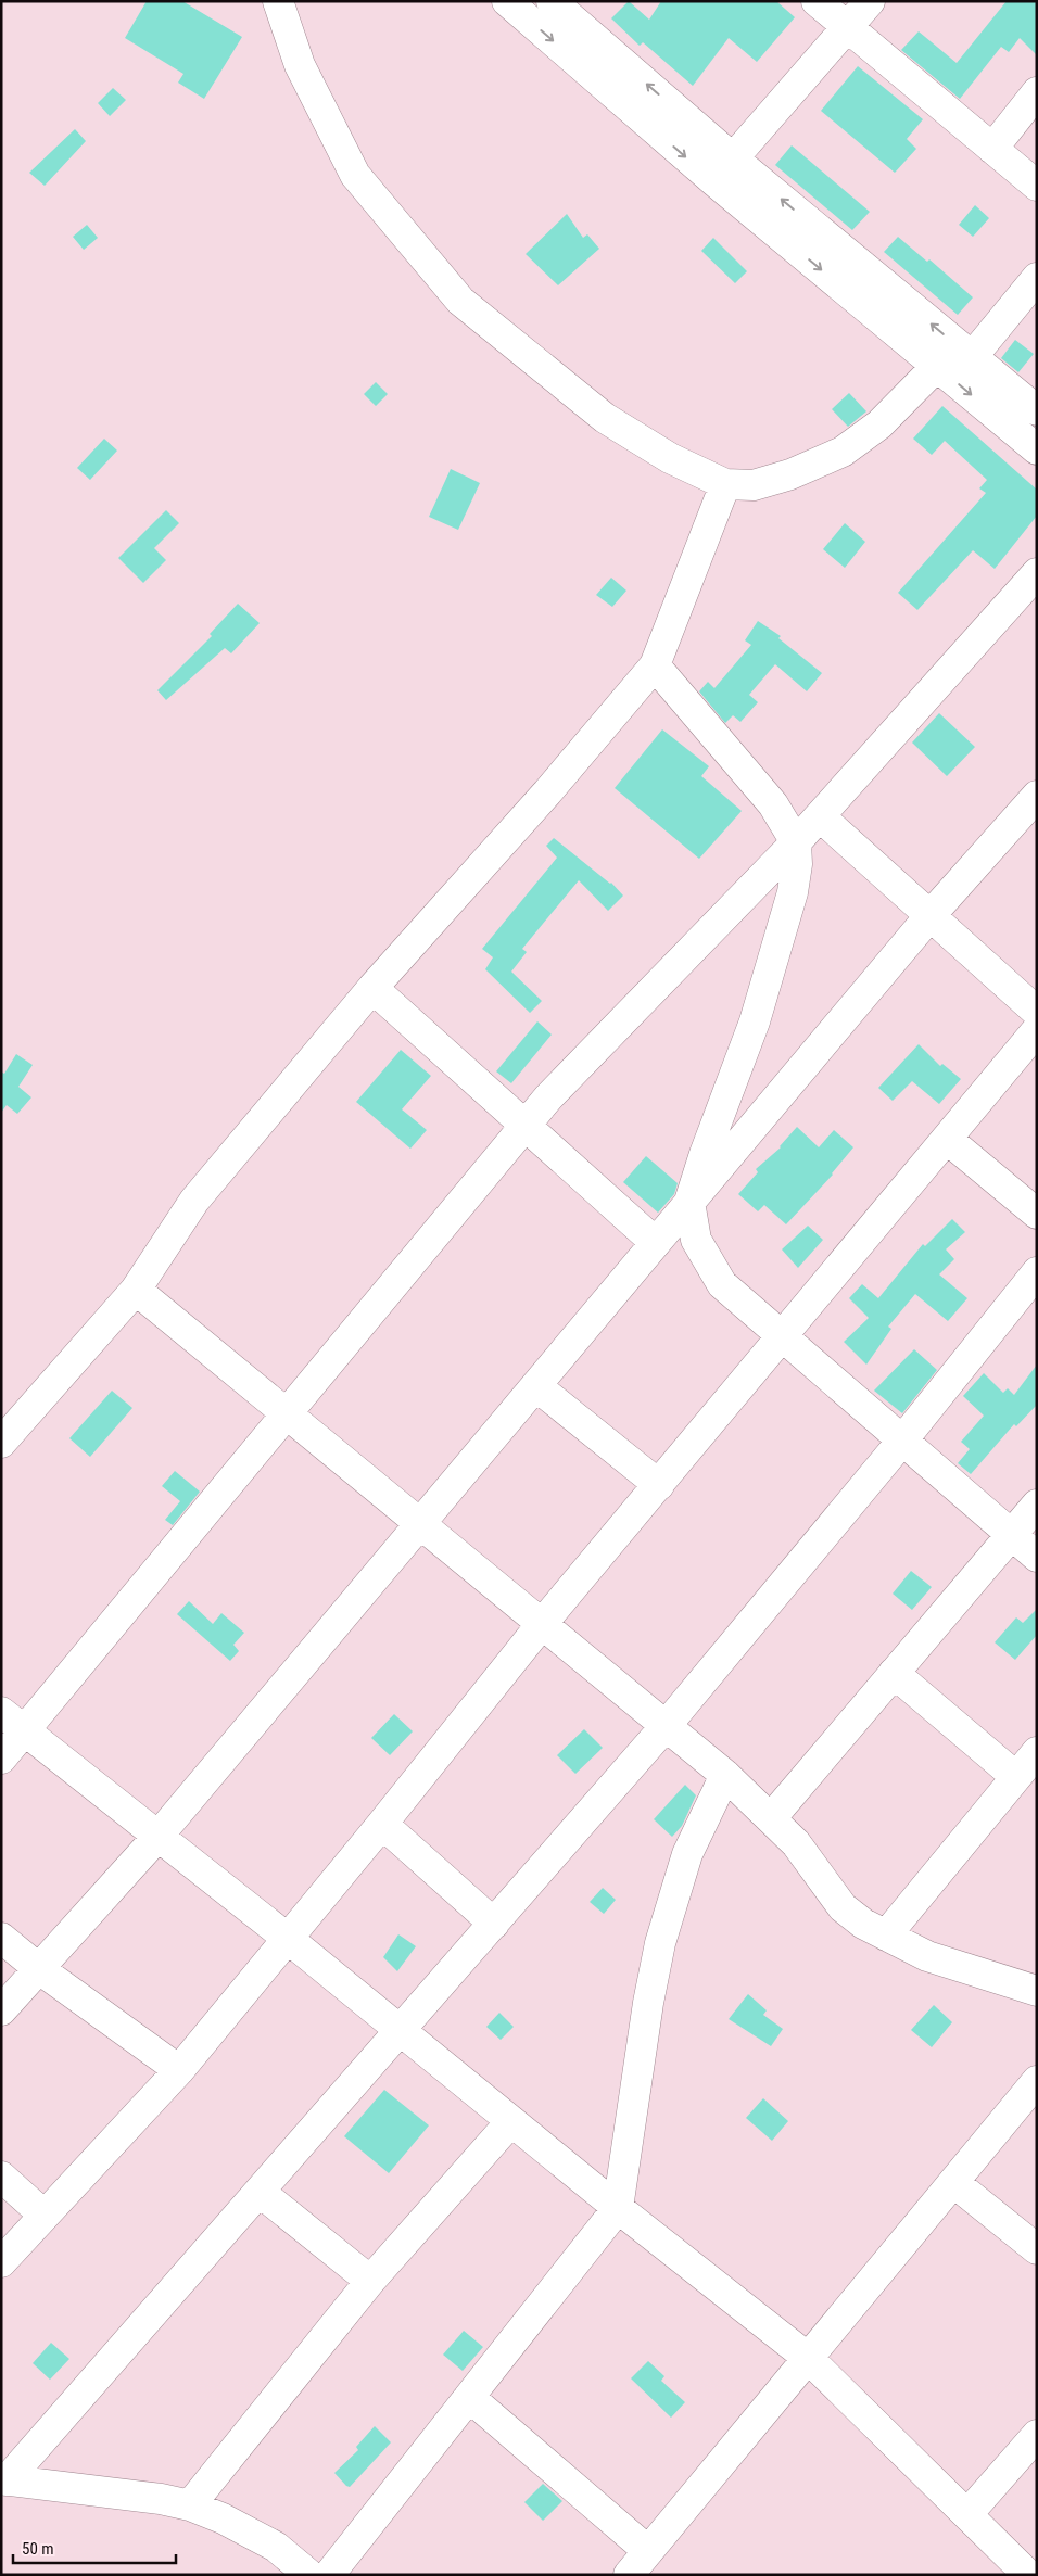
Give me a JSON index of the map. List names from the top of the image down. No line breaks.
{"scale_bar":"50 m"}
